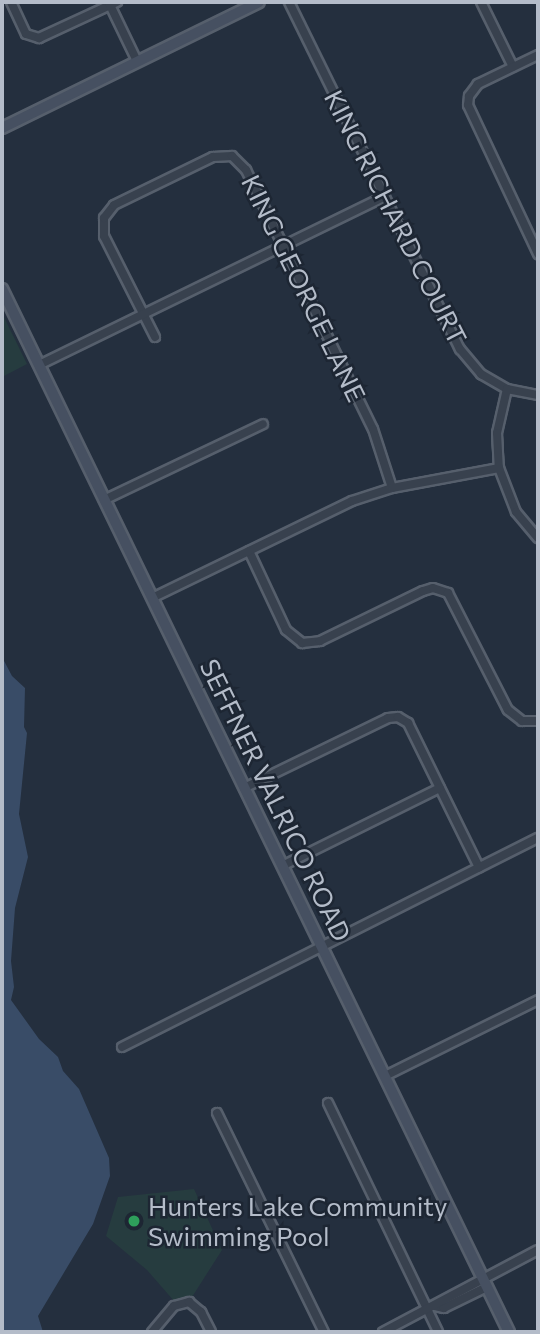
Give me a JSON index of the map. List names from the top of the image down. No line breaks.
{"streets":{"street":["KING RICHARD COURT","KING GEORGE LANE","SEFFNER VALRICO ROAD"]},"places":["Hunters Lake Community Swimming Pool"]}
